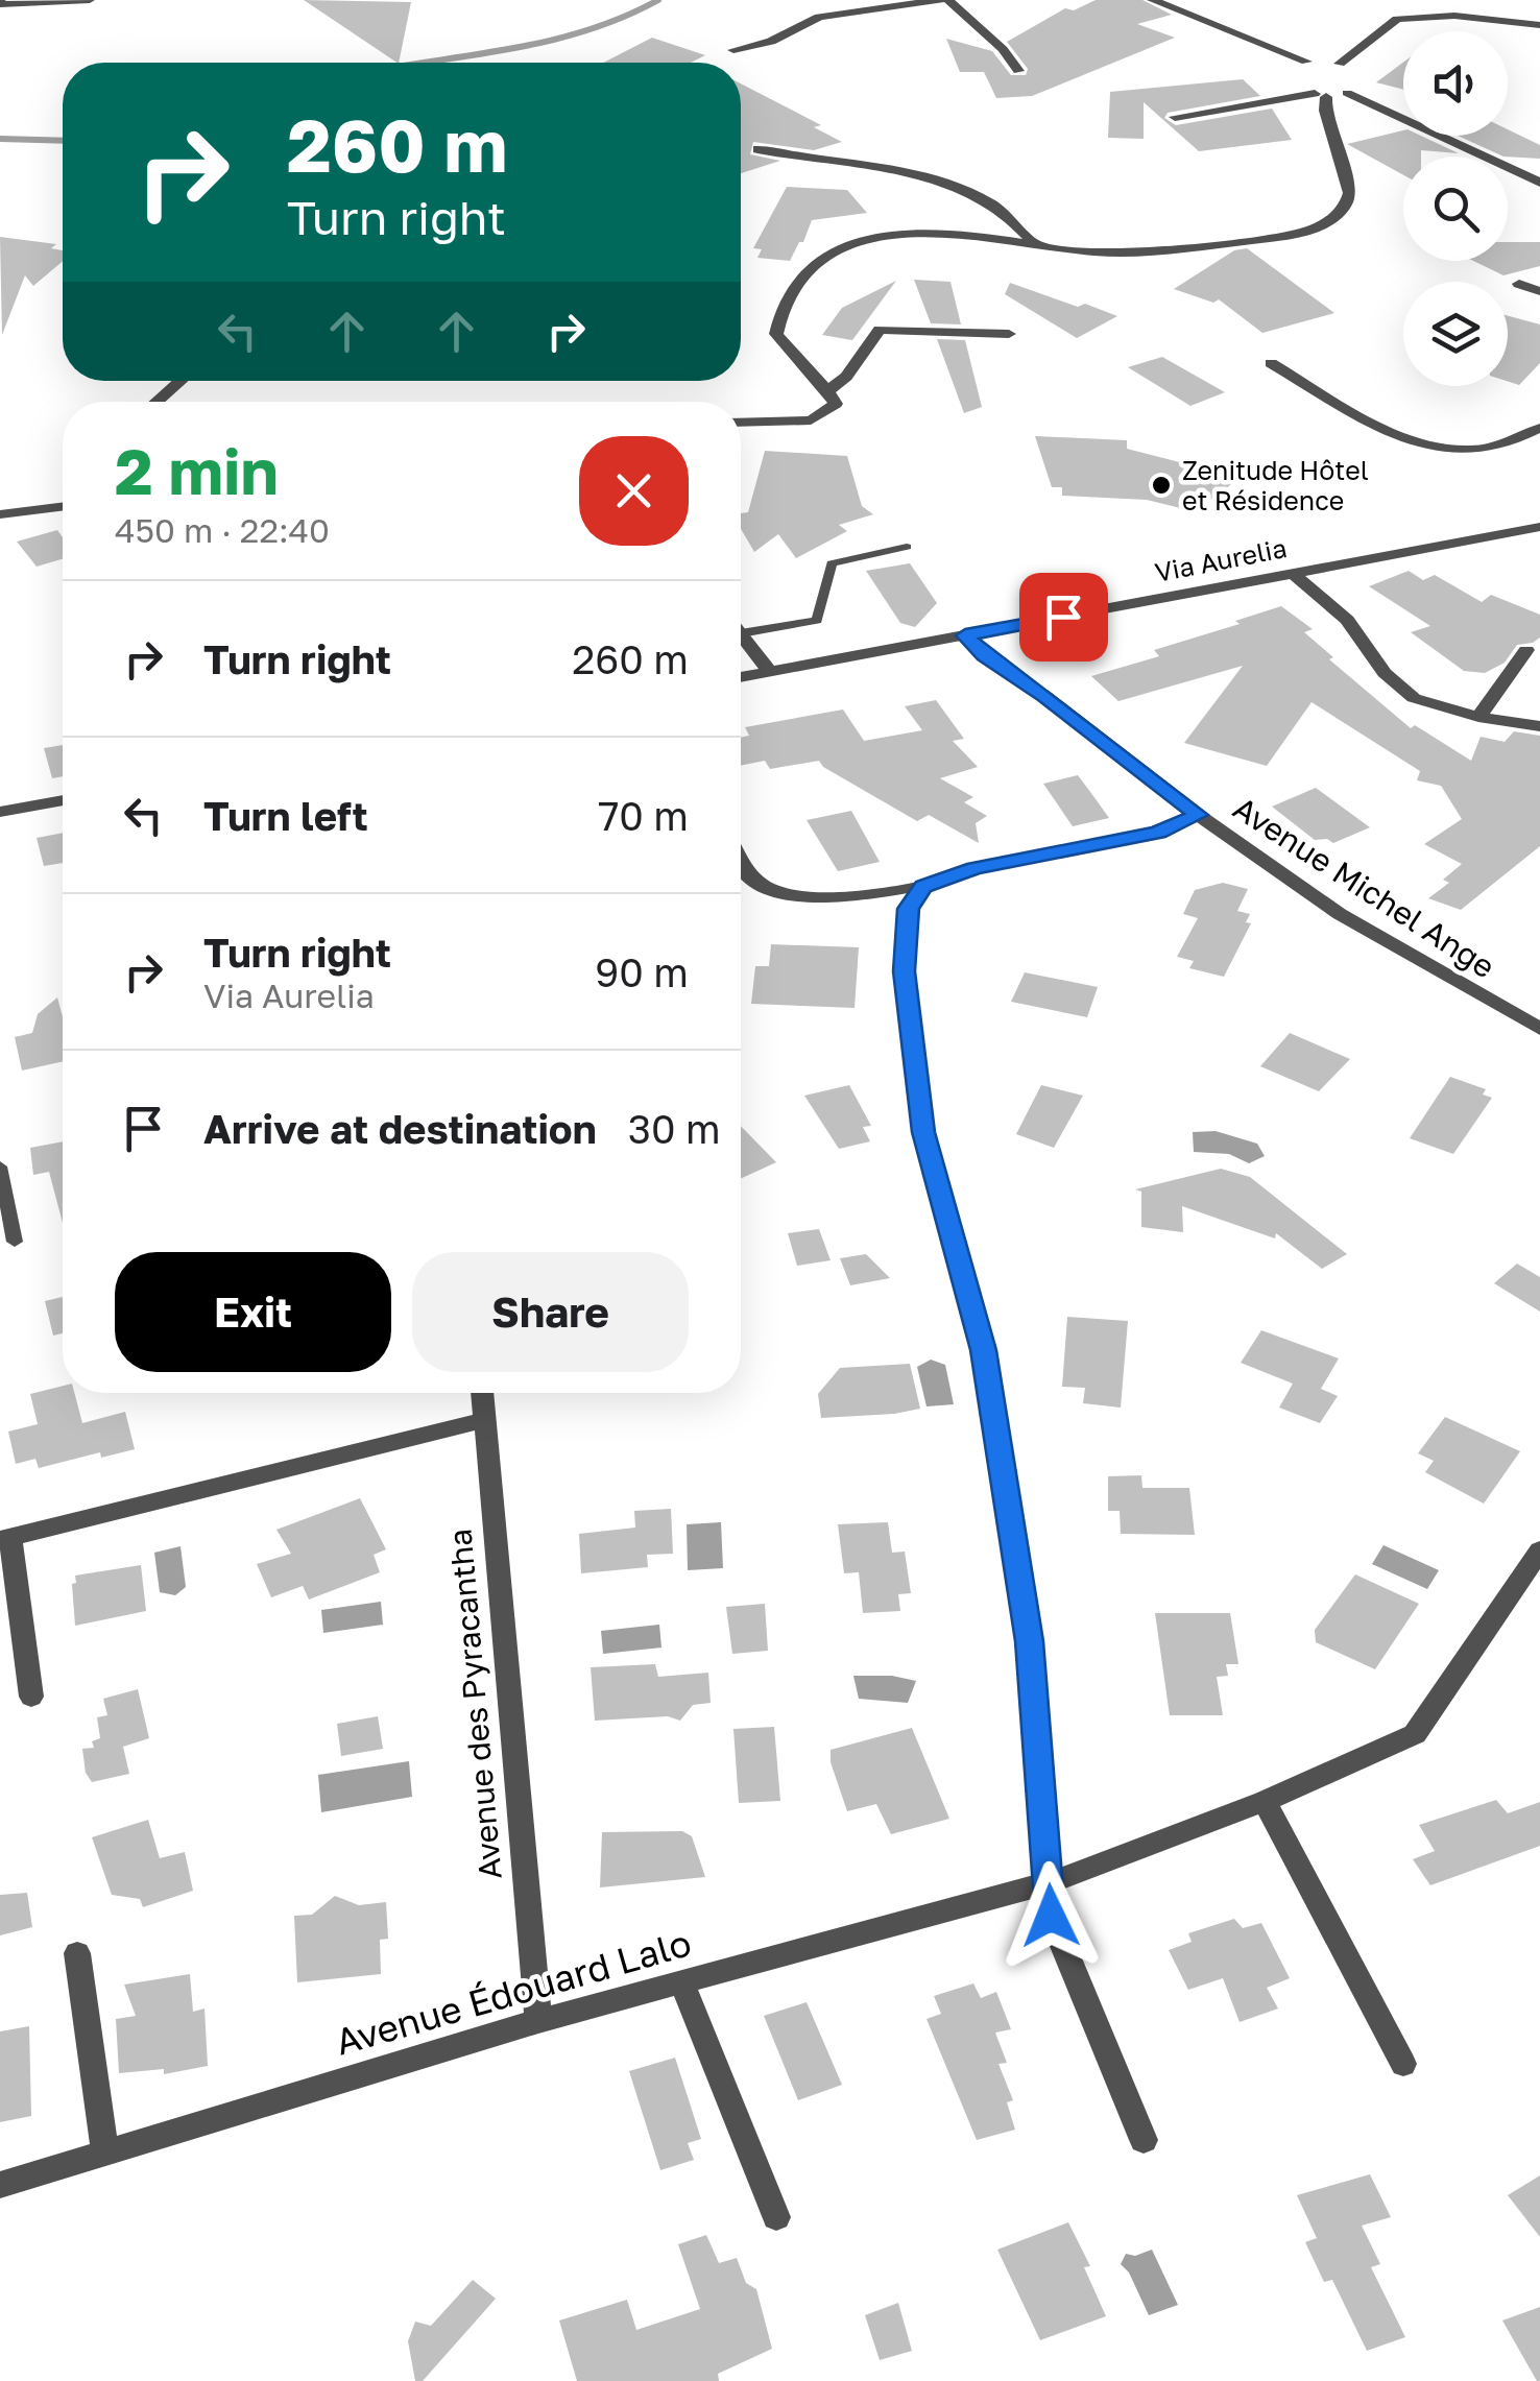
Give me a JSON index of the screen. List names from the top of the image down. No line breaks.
{"streets":{"street":["Via Aurelia","Avenue Michel Ange","Avenue des Pyracantha","Avenue Édouard Lalo"]},"crossings":[["Via Aurelia","Avenue Michel Ange"],["Avenue des Pyracantha","Avenue Édouard Lalo"]],"places":["Zenitude Hôtel et Résidence"],"page":{"turn":["260 m","Turn right"],"heading":["2 min","450 m · 22:40"],"list":[{"name":"Turn right","value":"260 m"},{"name":"Turn left","value":"70 m"},{"name":"Turn right","note":"Via Aurelia","value":"90 m"},{"name":"Arrive at destination","value":"30 m"}],"buttons":["Exit","Share"]}}
